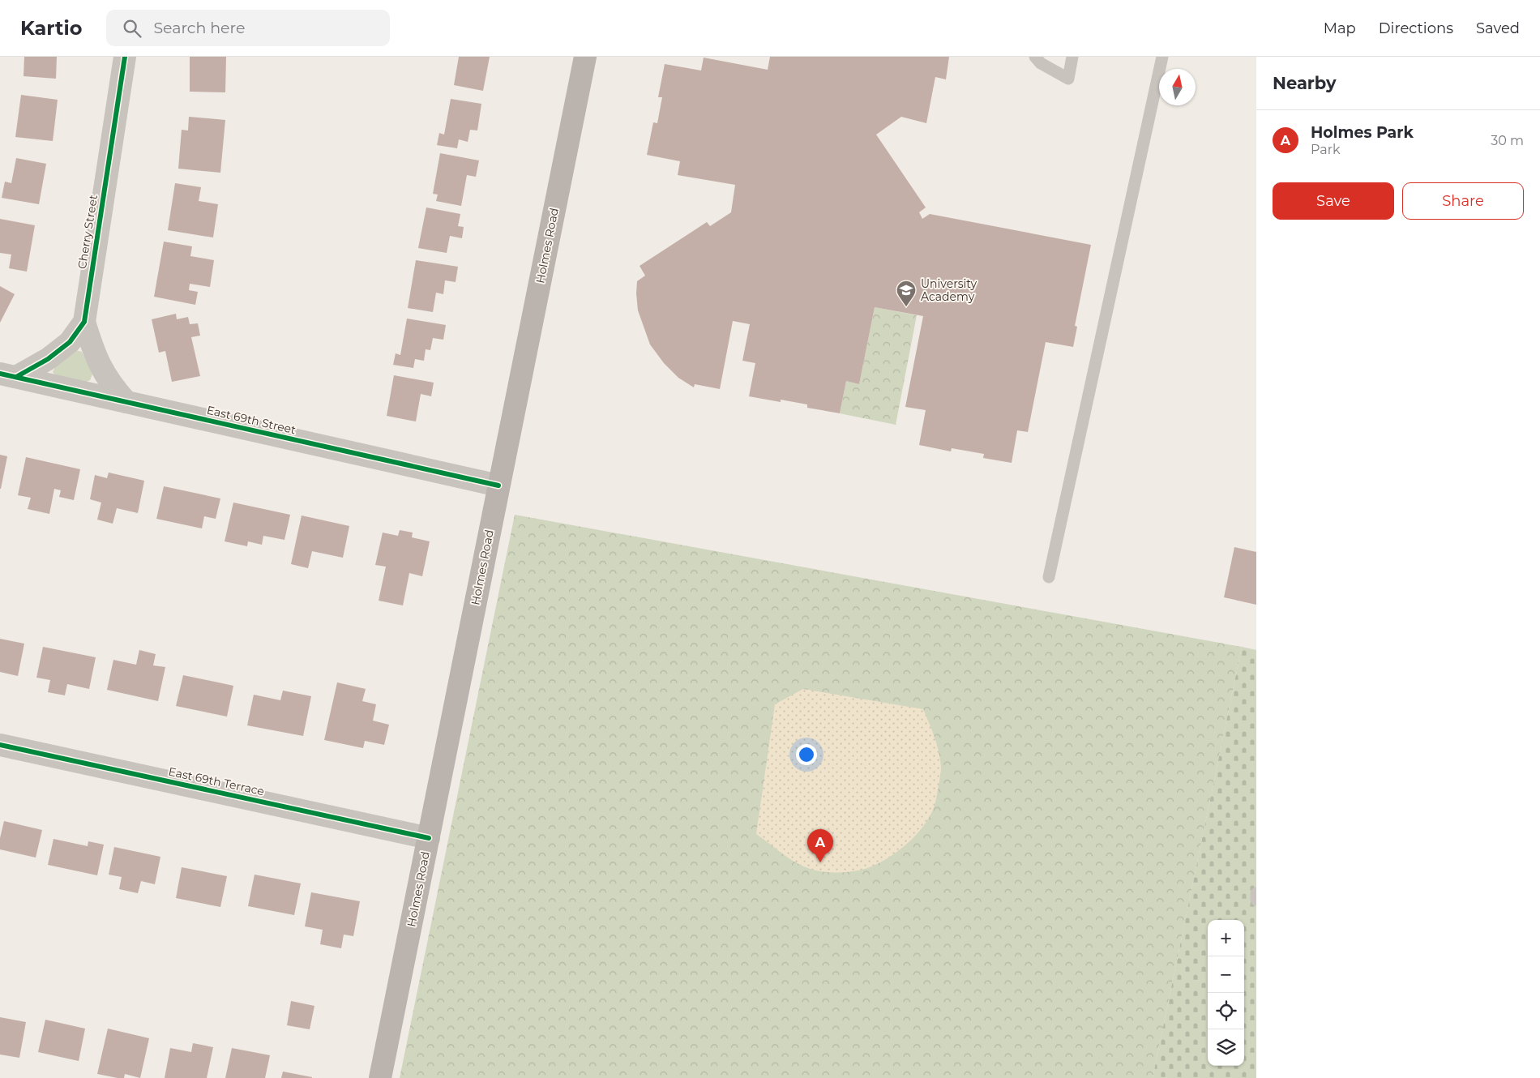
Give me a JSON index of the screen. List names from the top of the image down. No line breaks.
{"streets":{"main road":["Holmes Road"],"street":["Cherry Street","East 69th Street","East 69th Terrace"]},"crossings":[["Cherry Street","East 69th Street"],["Holmes Road","East 69th Street"],["Holmes Road","East 69th Terrace"]],"places":{"school or university":["University Academy"]},"north":"top","page":{"header":"Kartio","search":"Search here","nav":["Map","Directions","Saved"],"heading":"Nearby","list":[{"mark":"A","name":"Holmes Park","note":"Park","value":"30 m"}],"buttons":["Save","Share"],"pins":"A","map_buttons":["+","−"]}}
